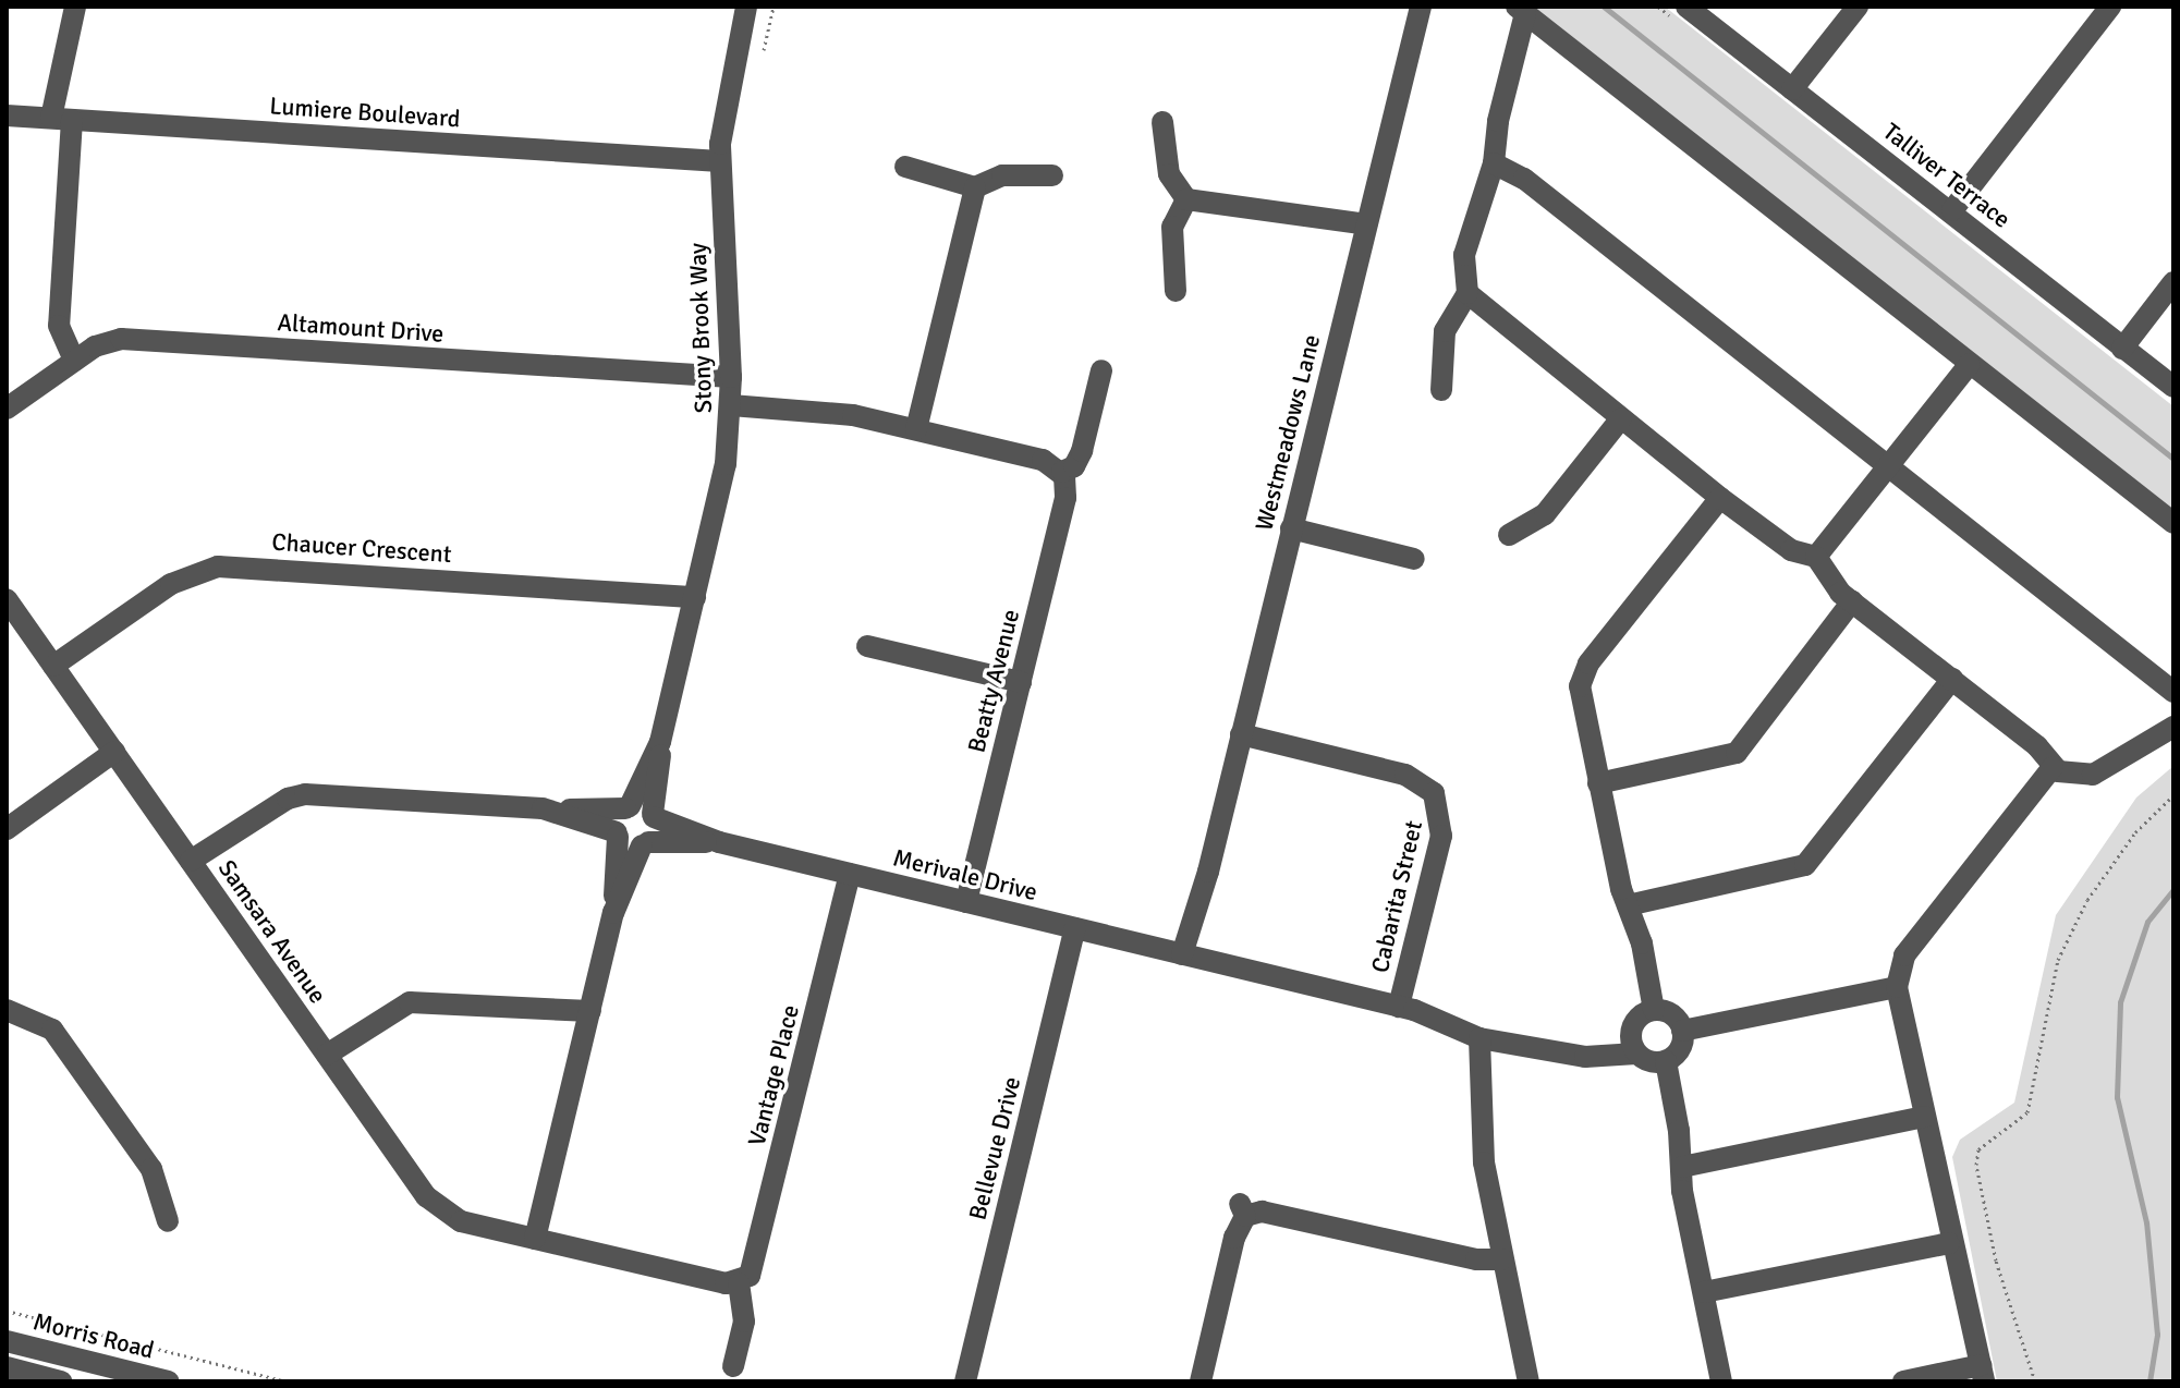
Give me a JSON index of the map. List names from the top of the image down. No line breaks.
{"streets":{"street":["Lumiere Boulevard","Talliver Terrace","Altamount Drive","Stony Brook Way","Westmeadows Lane","Chaucer Crescent","Beatty Avenue","Merivale Drive","Cabarita Street","Samsara Avenue","Vantage Place","Bellevue Drive","Morris Road"]},"crossings":[["Lumiere Boulevard","Stony Brook Way"],["Altamount Drive","Stony Brook Way"],["Stony Brook Way","Chaucer Crescent"],["Stony Brook Way","Merivale Drive"],["Westmeadows Lane","Merivale Drive"],["Westmeadows Lane","Cabarita Street"],["Chaucer Crescent","Samsara Avenue"],["Beatty Avenue","Merivale Drive"],["Merivale Drive","Cabarita Street"],["Merivale Drive","Vantage Place"],["Merivale Drive","Bellevue Drive"]]}
